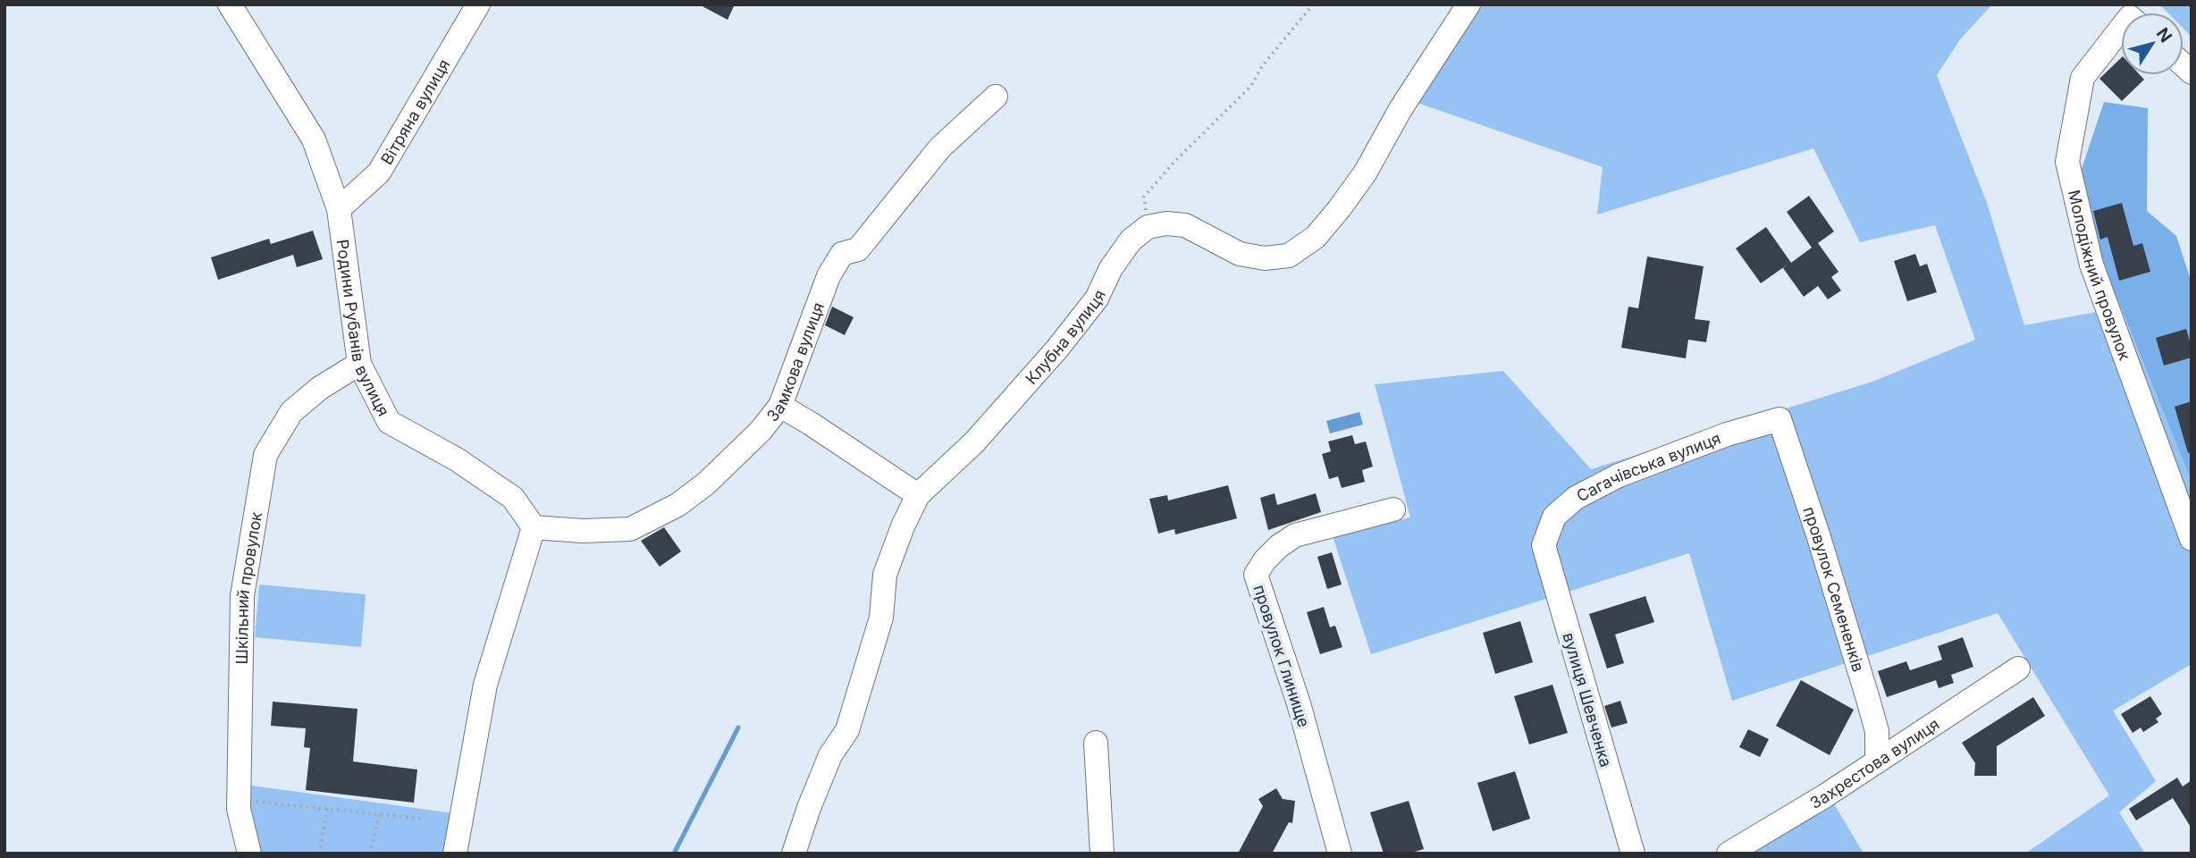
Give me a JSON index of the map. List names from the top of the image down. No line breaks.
{"streets":{"street":["Вітряна вулиця","Молодіжний провулок","Родини Рубанів вулиця","Клубна вулиця","Замкова вулиця","Сагачівська вулиця","Шкільний провулок","провулок Семененків","провулок Глинище","вулиця Шевченка","Захрестова вулиця"]},"crossings":[["Вітряна вулиця","Родини Рубанів вулиця"],["Родини Рубанів вулиця","Замкова вулиця"],["Родини Рубанів вулиця","Шкільний провулок"],["Сагачівська вулиця","провулок Семененків"],["Сагачівська вулиця","вулиця Шевченка"],["провулок Семененків","Захрестова вулиця"]],"north":"top right"}
